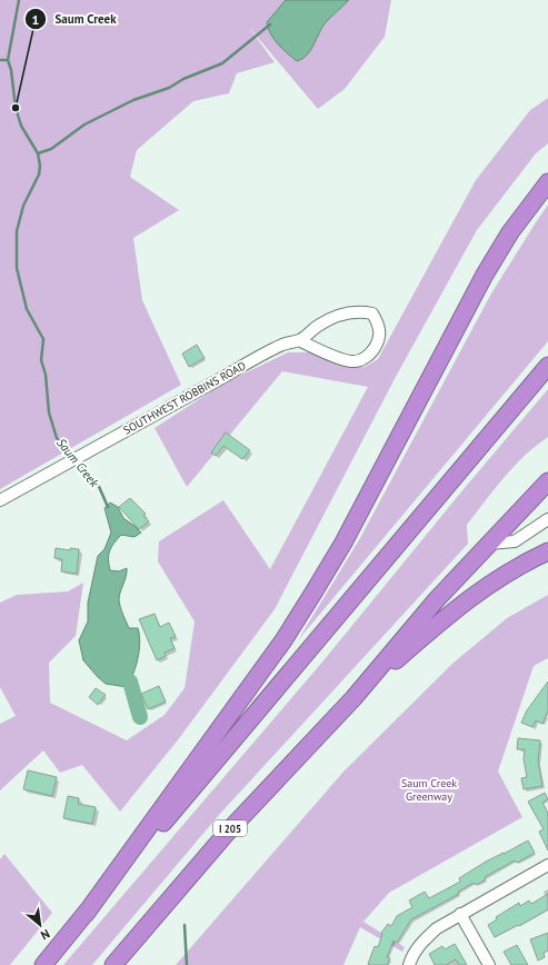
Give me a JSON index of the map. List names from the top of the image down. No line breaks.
{"streets":{"highway":["I 205"],"street":["SOUTHWEST ROBBINS ROAD"]},"water":["Saum Creek"],"parks":["Saum Creek Greenway"],"places":["Saum Creek"],"north":"bottom right"}
